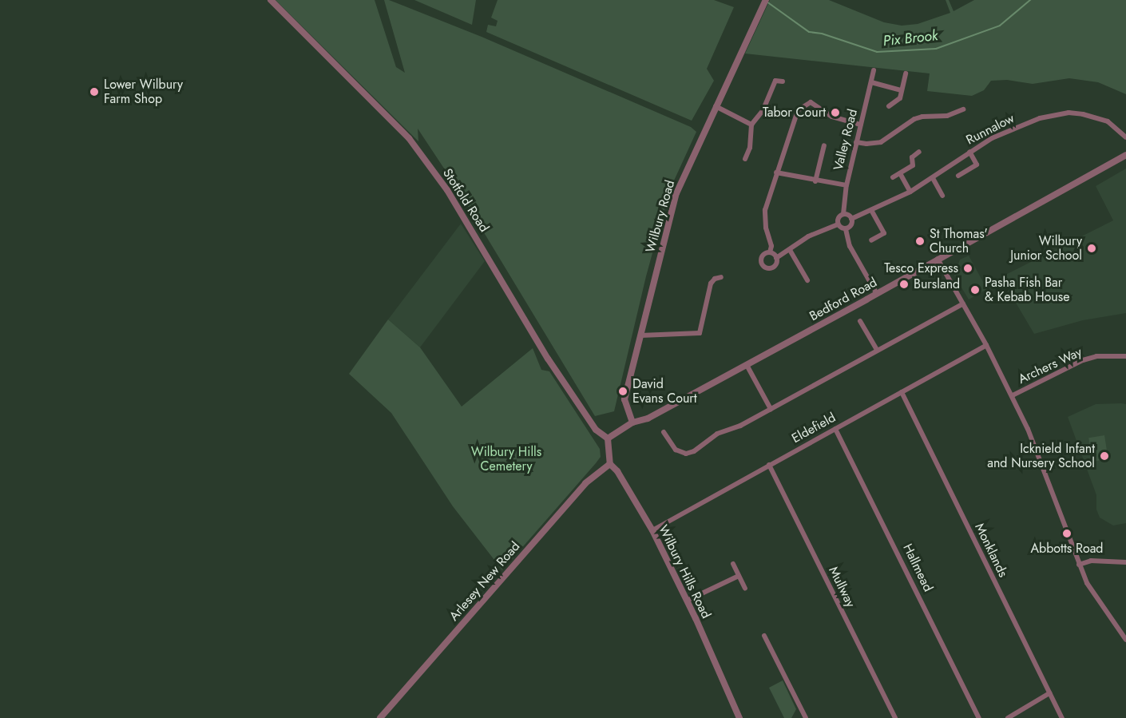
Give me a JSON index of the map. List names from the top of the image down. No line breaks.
{"streets":{"street":["Runnalow","Valley Road","Stotfold Road","Wilbury Road","Bedford Road","Archers Way","Eldefield","Monklands","Hallmead","Wilbury Hills Road","Arlesey New Road","Mullway"]},"crossings":[["Runnalow","Valley Road"],["Stotfold Road","Bedford Road"],["Wilbury Road","Bedford Road"],["Eldefield","Monklands"],["Eldefield","Hallmead"],["Eldefield","Wilbury Hills Road"],["Eldefield","Mullway"],["Wilbury Hills Road","Arlesey New Road"]],"water":["Pix Brook"],"parks":["Wilbury Hills Cemetery"],"places":["Lower Wilbury Farm Shop","Tabor Court","St Thomas' Church","Wilbury Junior School","Tesco Express","Bursland","Pasha Fish Bar & Kebab House","David Evans Court","Icknield Infant and Nursery School","Abbotts Road"]}
